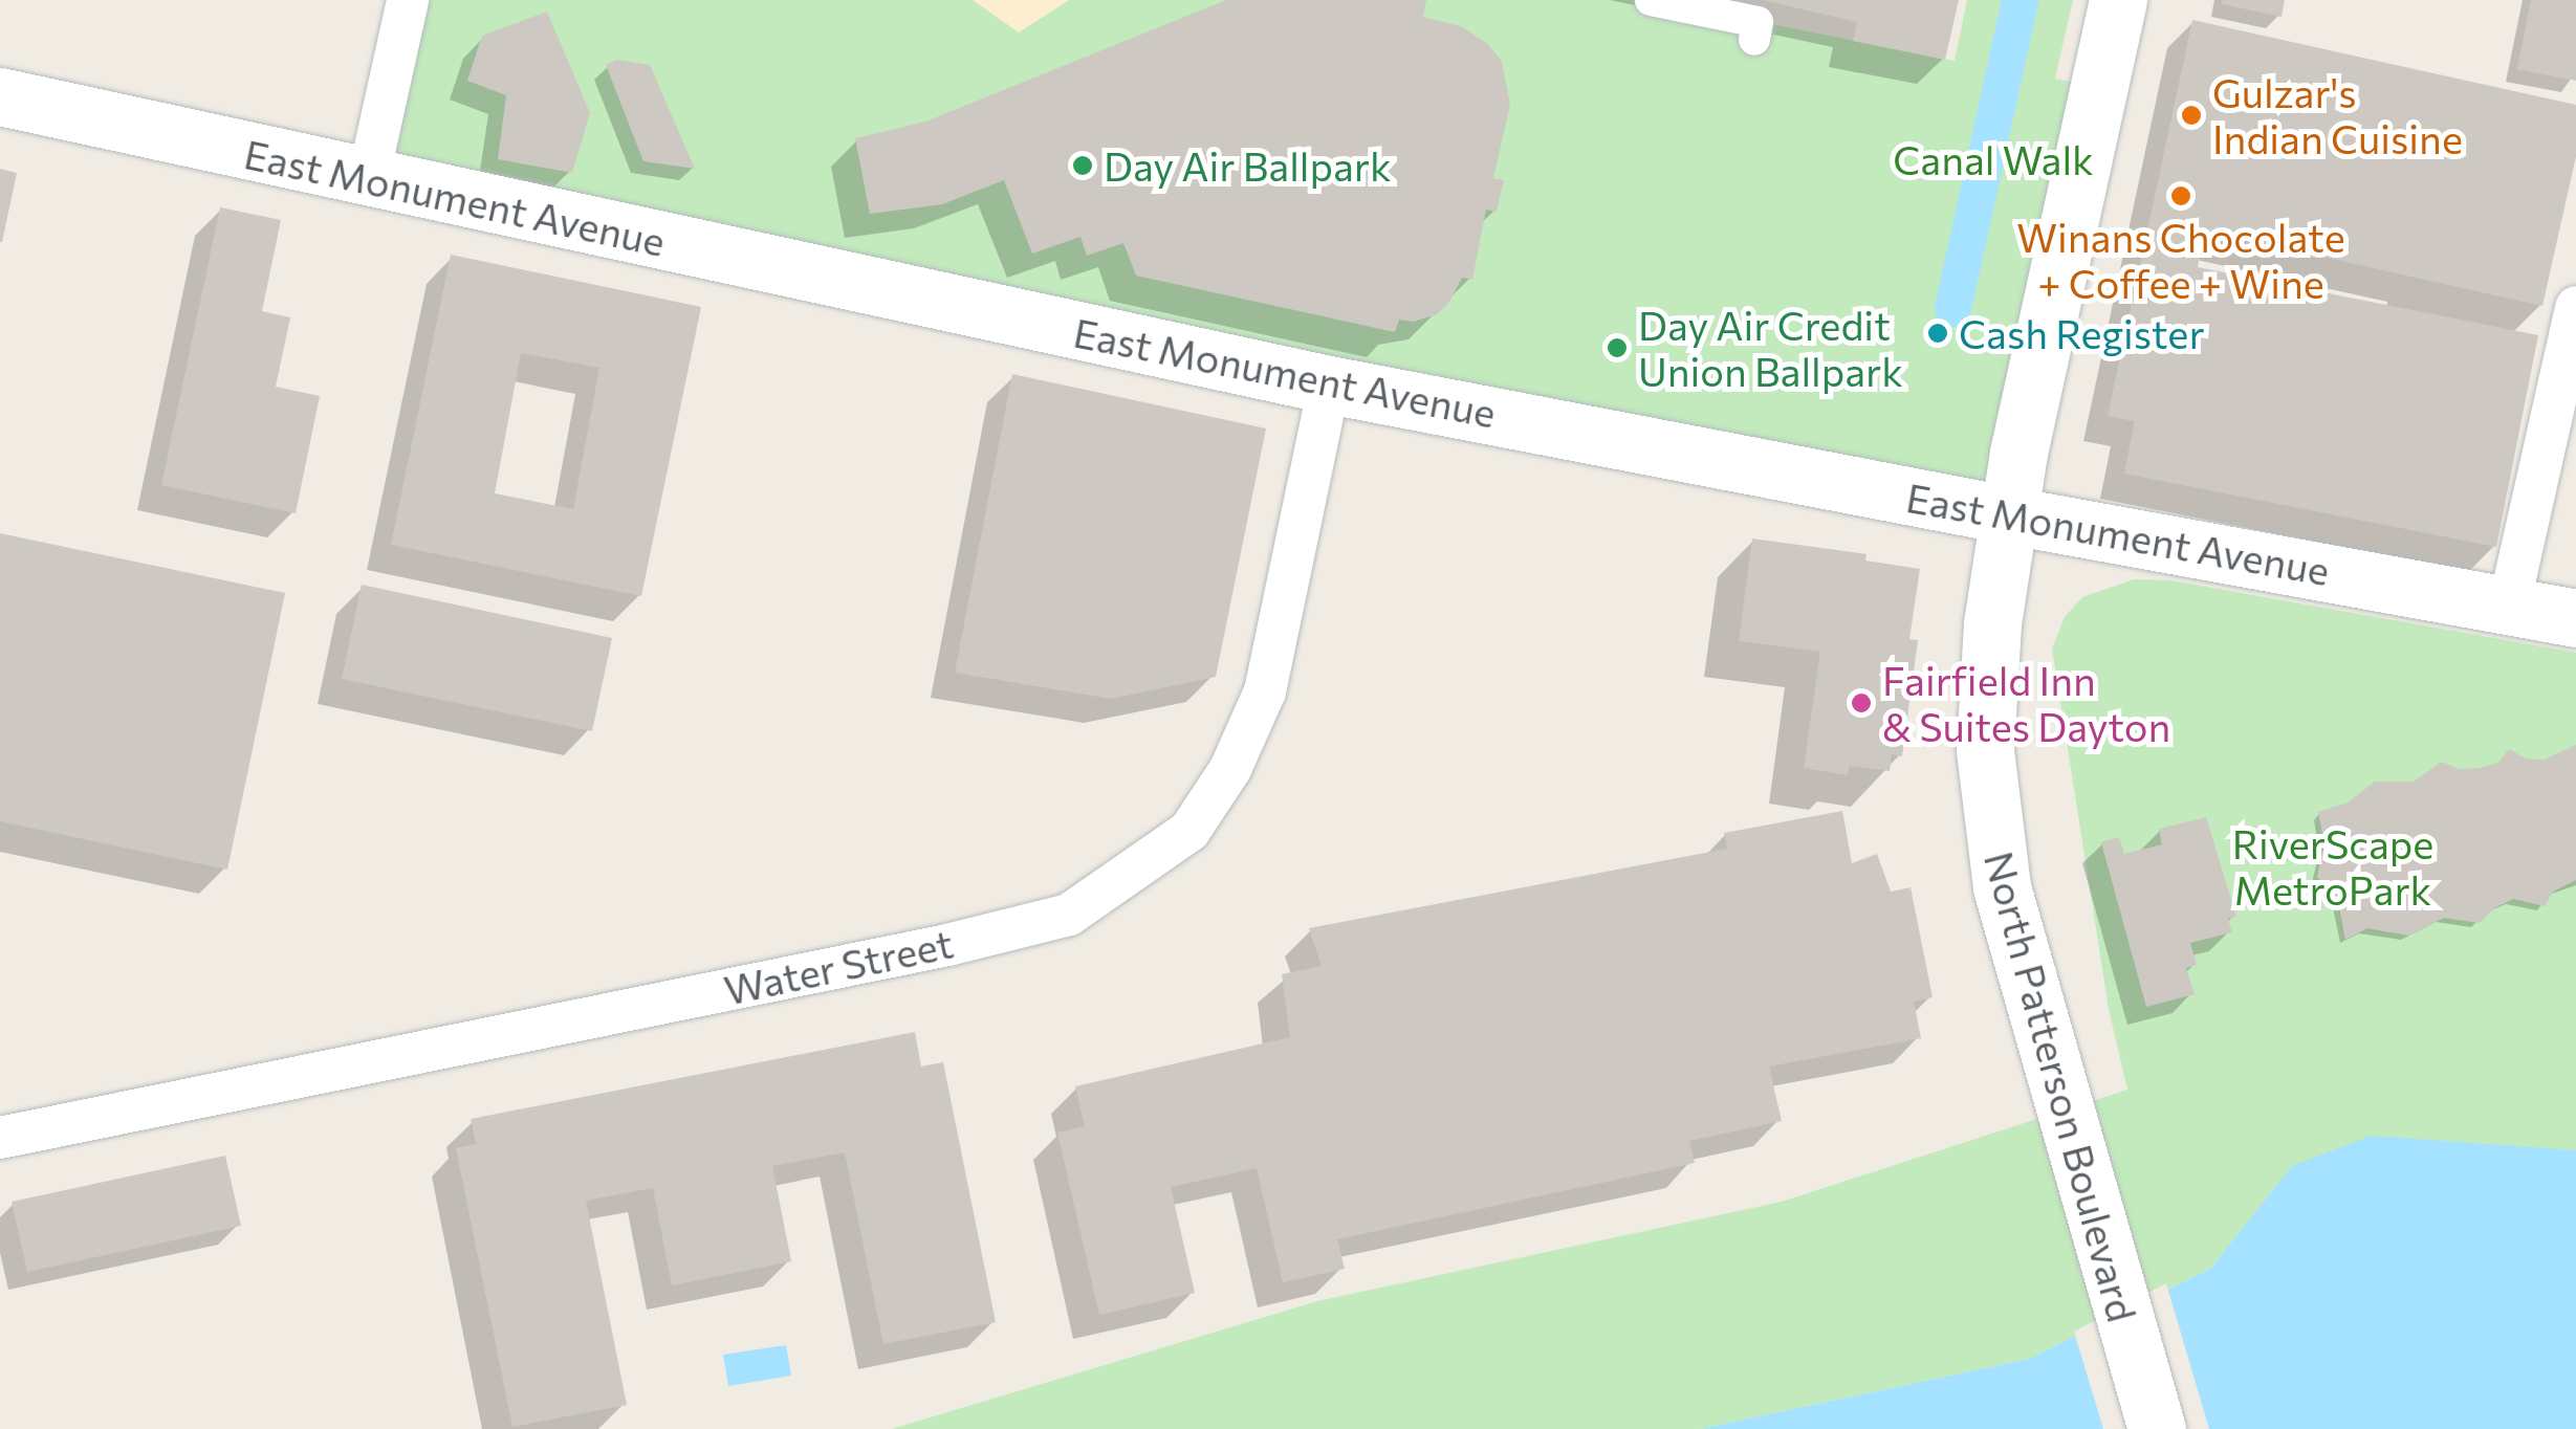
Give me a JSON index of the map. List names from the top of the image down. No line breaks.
{"streets":{"main road":["East Monument Avenue","North Patterson Boulevard"],"street":["Water Street"]},"crossings":[["East Monument Avenue","Water Street"],["East Monument Avenue","North Patterson Boulevard"]],"parks":["Canal Walk","RiverScape MetroPark"],"places":["Gulzar's Indian Cuisine","Day Air Ballpark","Winans Chocolate + Coffee + Wine","Cash Register","Day Air Credit Union Ballpark","Fairfield Inn & Suites Dayton"]}
